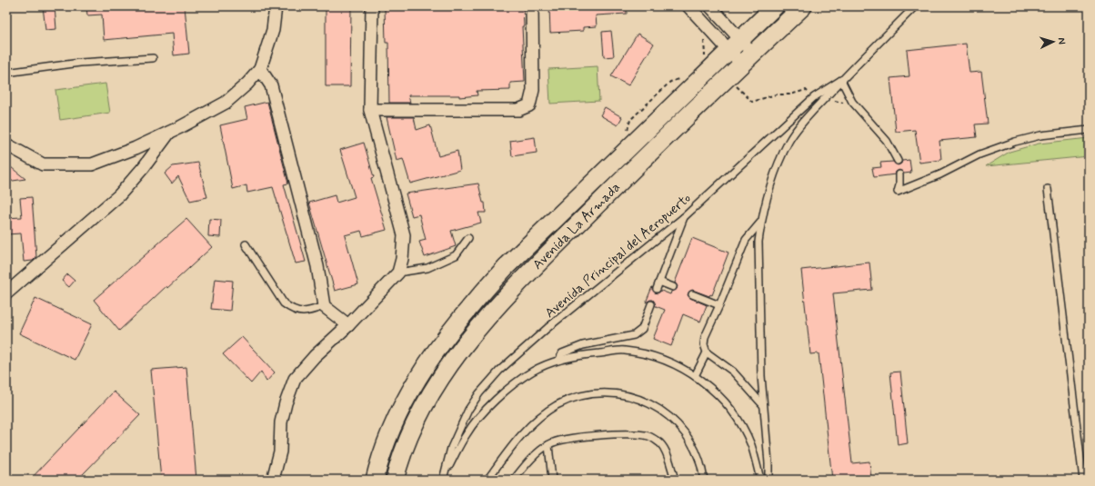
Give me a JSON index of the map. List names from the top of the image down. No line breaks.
{"streets":{"main road":["Avenida La Armada"],"lane":["Avenida Principal del Aeropuerto"]},"north":"right"}
